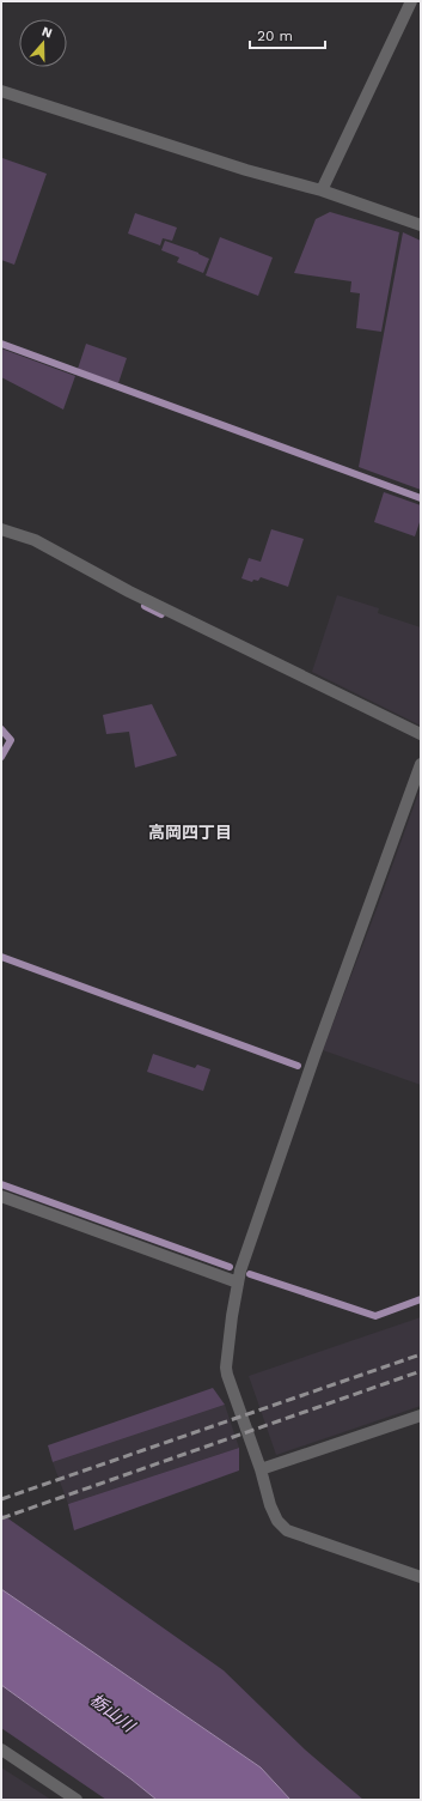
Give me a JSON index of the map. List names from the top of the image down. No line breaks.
{"districts":["高岡四丁目"],"water":["栃山川"],"scale_bar":"20 m","north":"top"}
